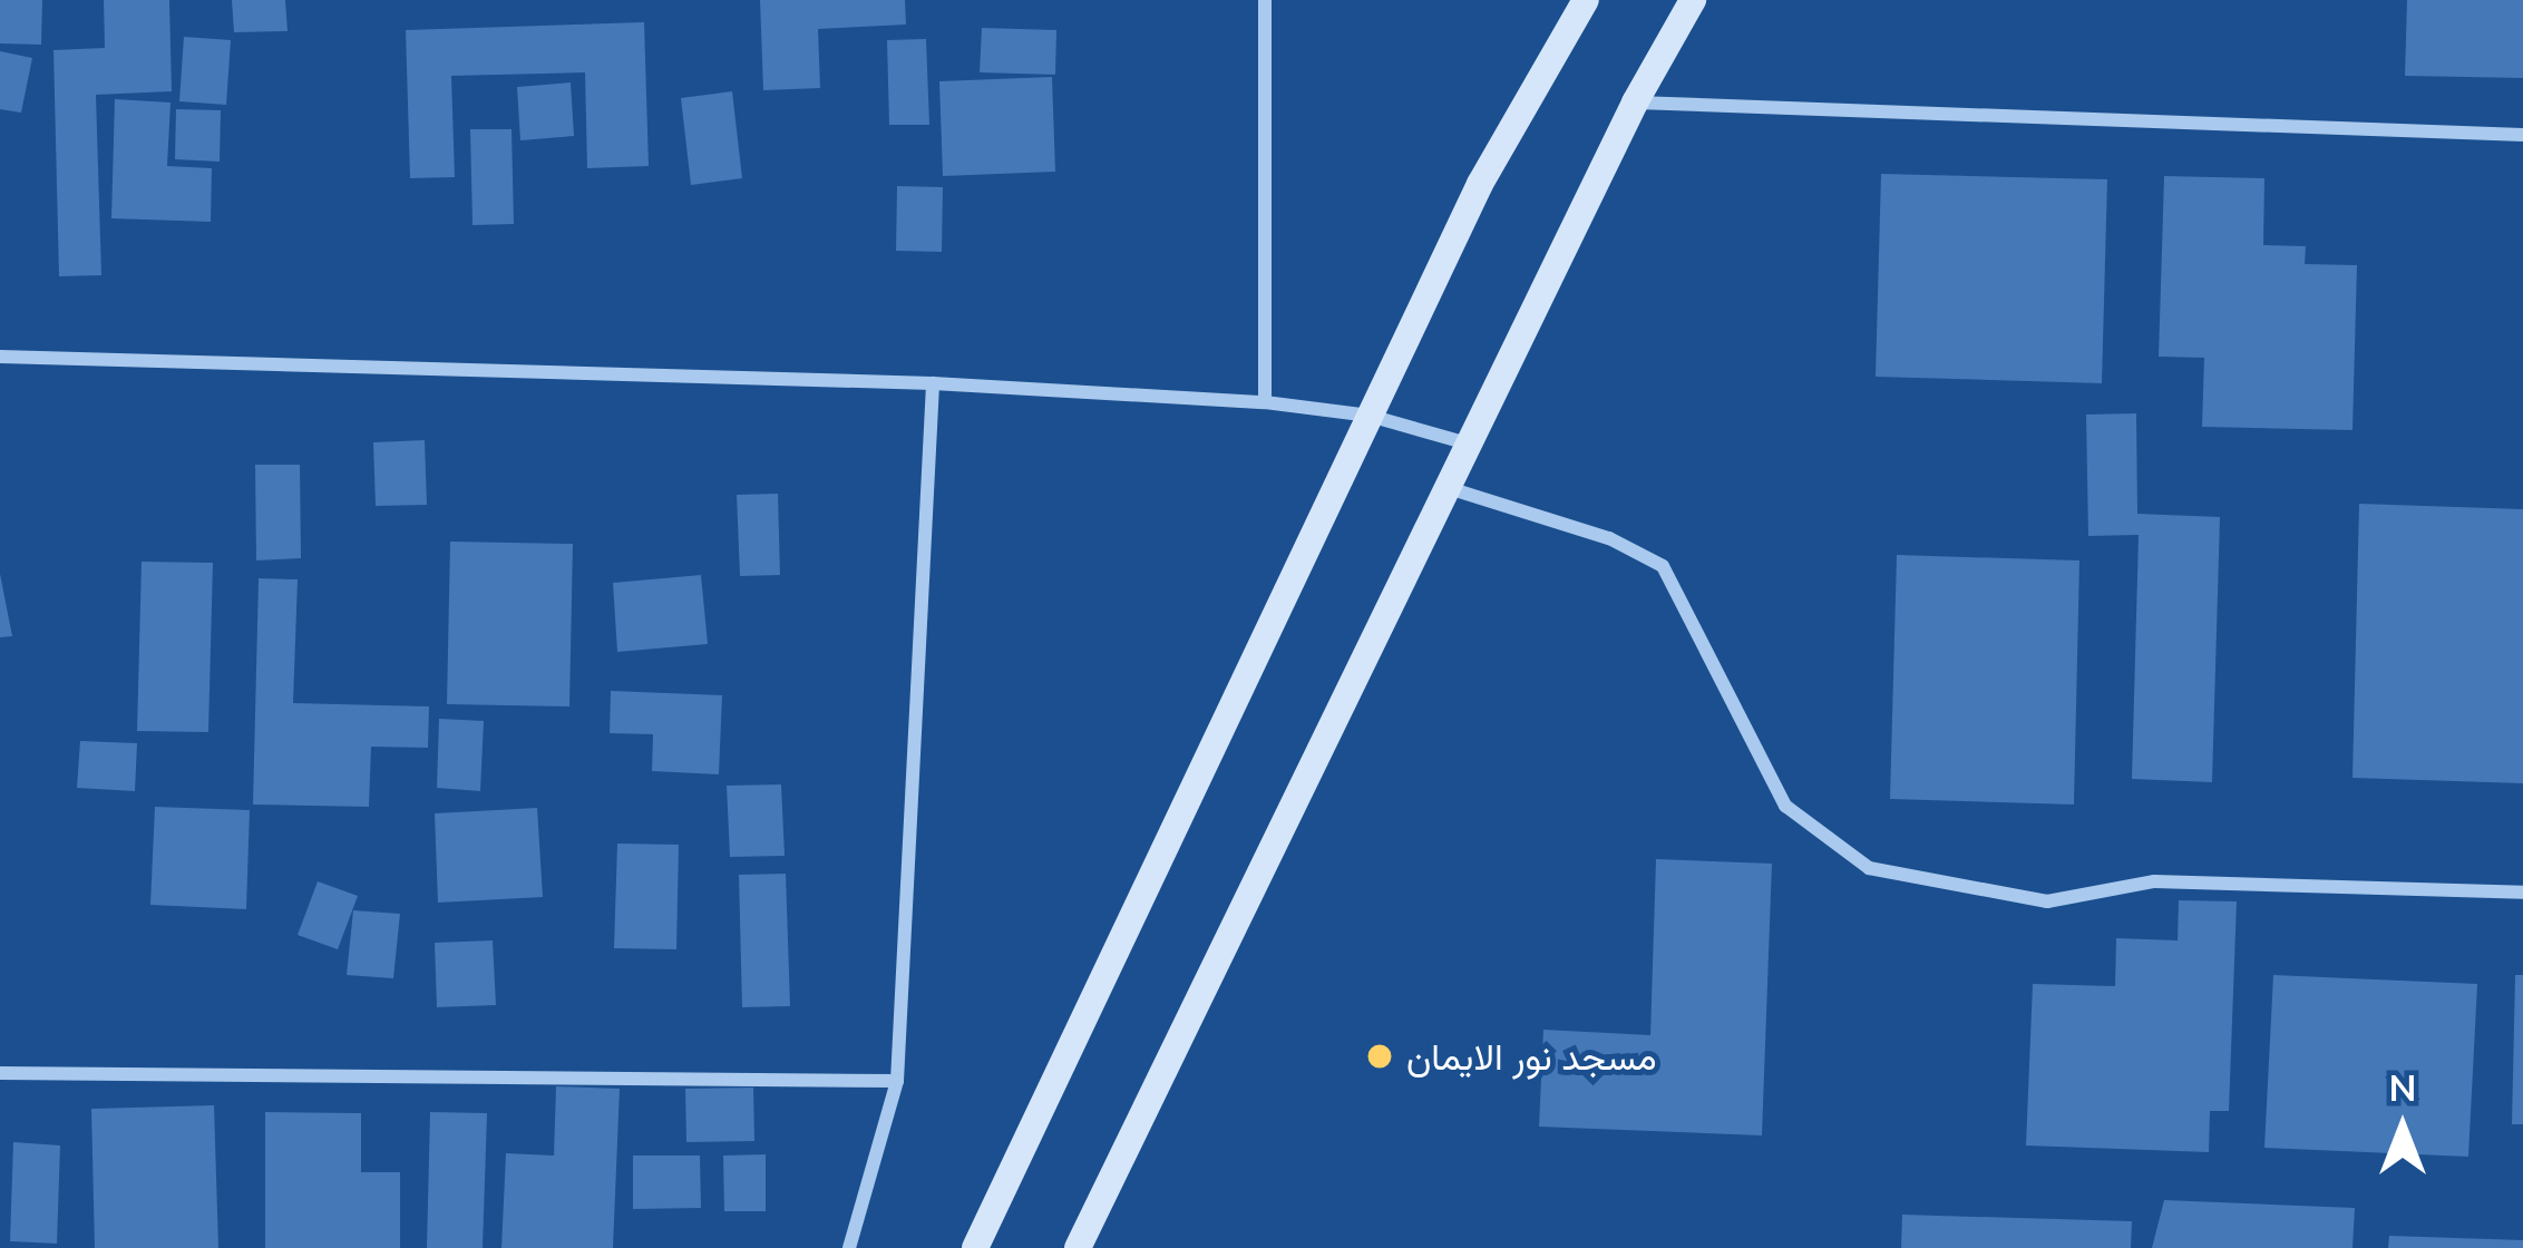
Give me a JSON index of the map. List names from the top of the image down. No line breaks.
{"places":["مسجد نور الايمان"],"north":"top"}
